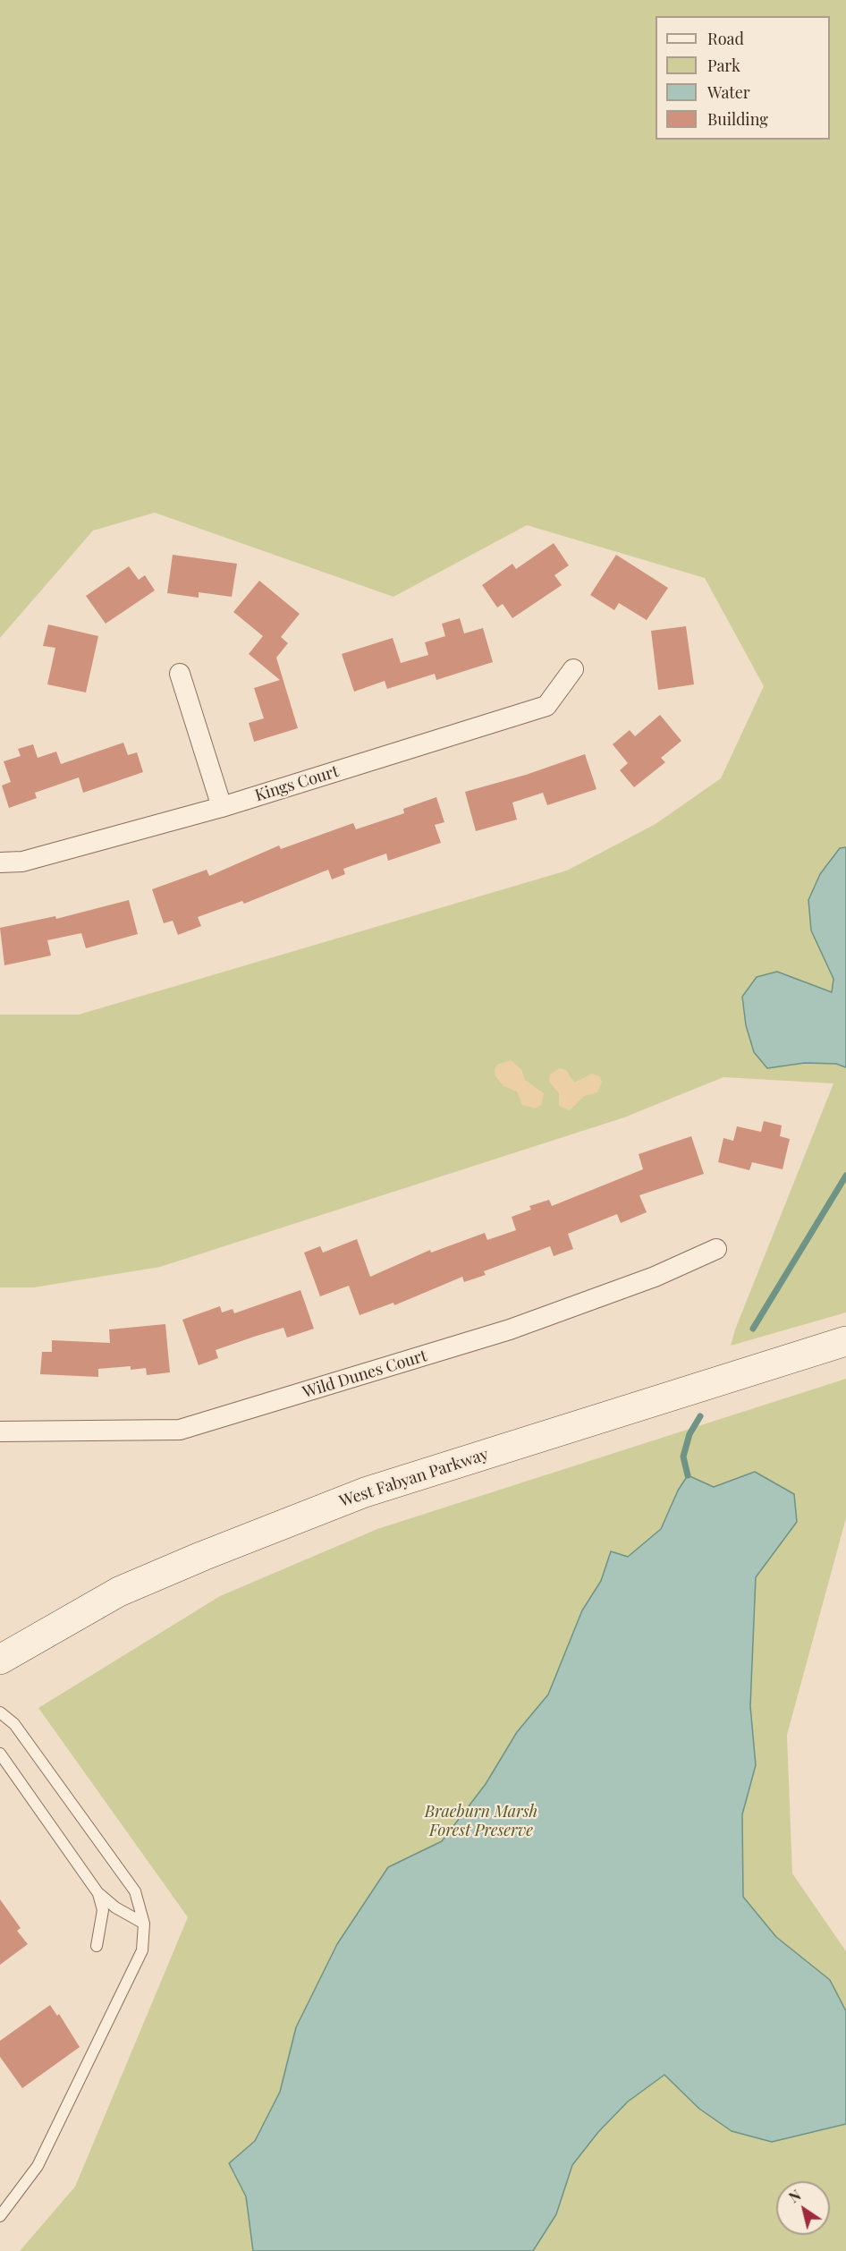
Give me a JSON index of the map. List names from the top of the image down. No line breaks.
{"streets":{"main road":["West Fabyan Parkway"],"street":["Kings Court","Wild Dunes Court"]},"parks":["Braeburn Marsh Forest Preserve"],"legend":["Road","Park","Water","Building"],"north":"top left"}
